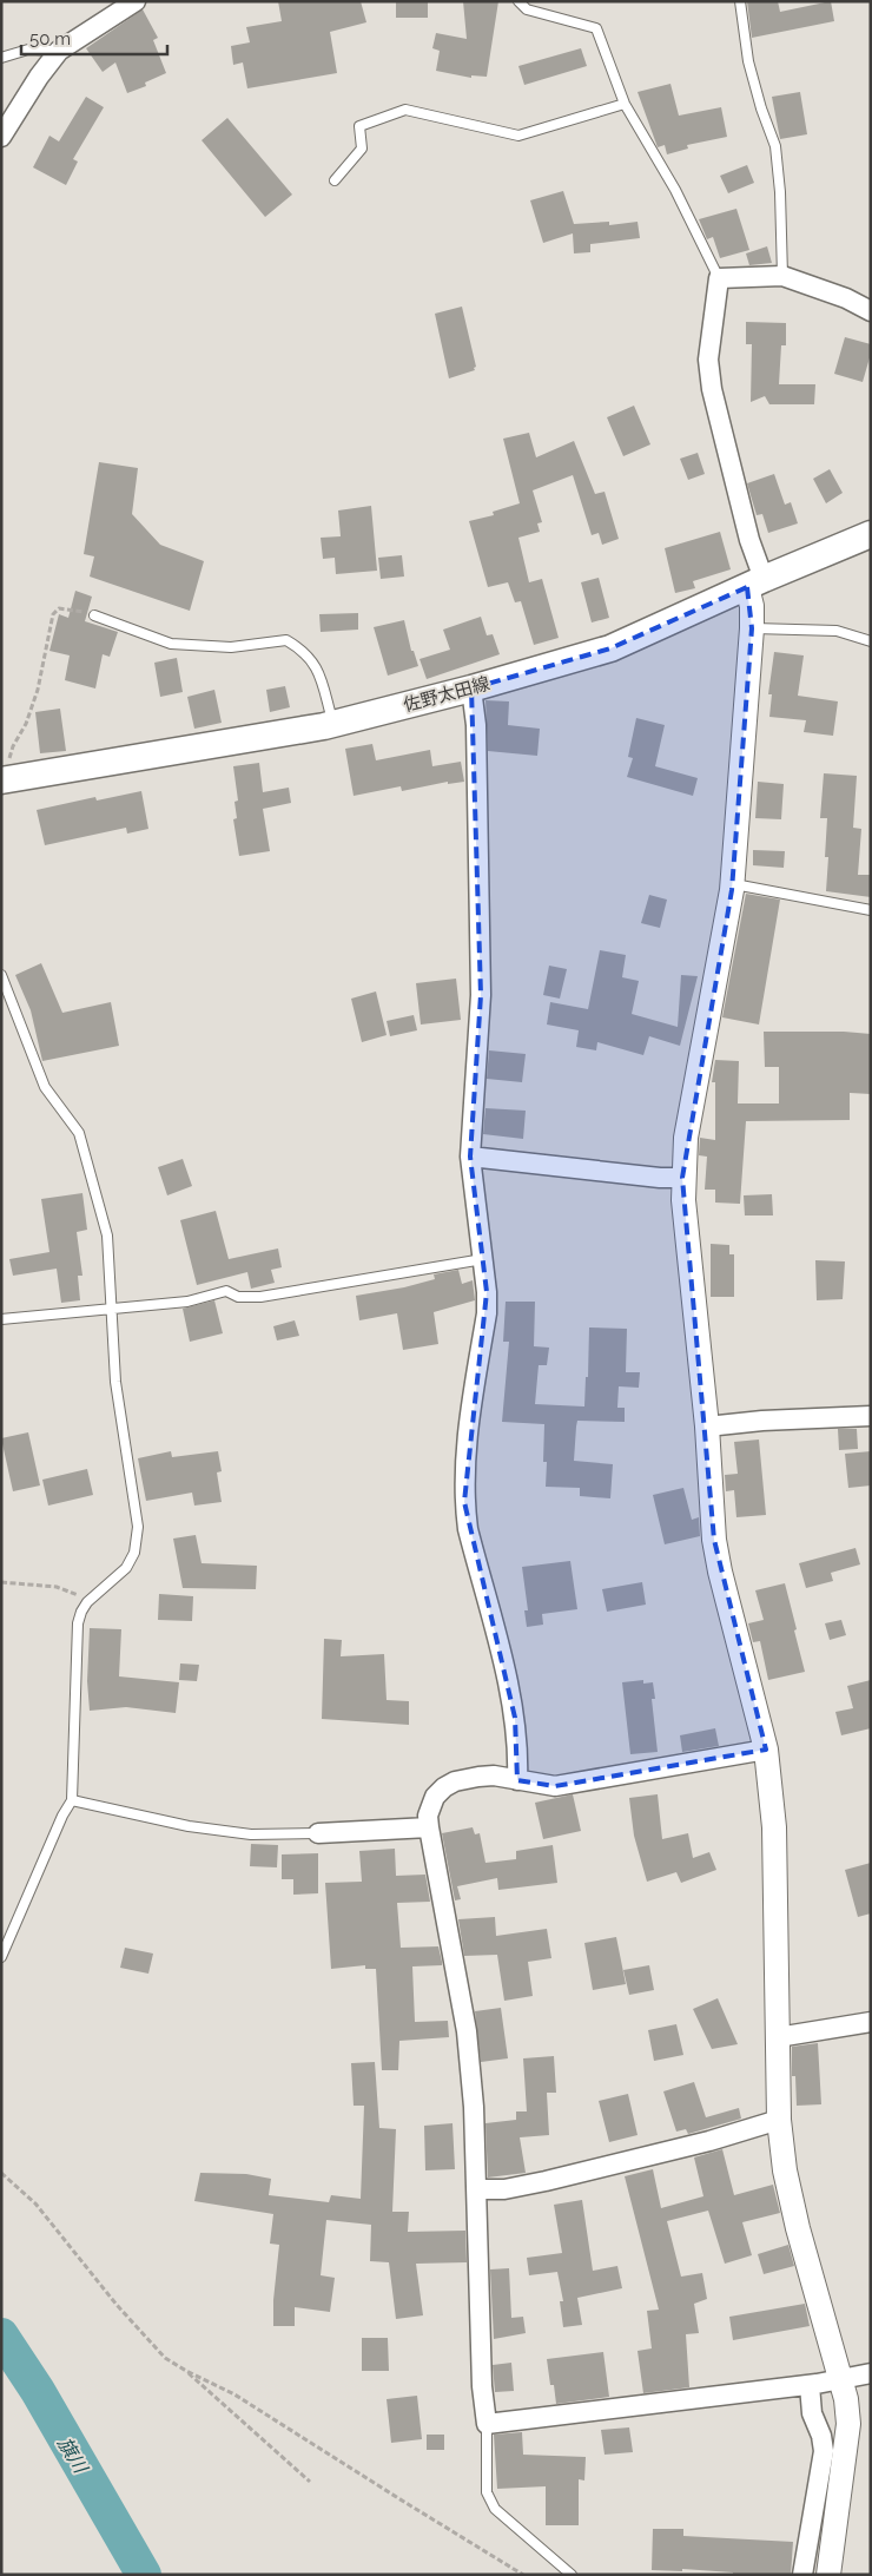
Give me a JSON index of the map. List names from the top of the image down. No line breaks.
{"streets":{"main road":["佐野太田線"]},"water":["旗川"],"scale_bar":"50 m"}
